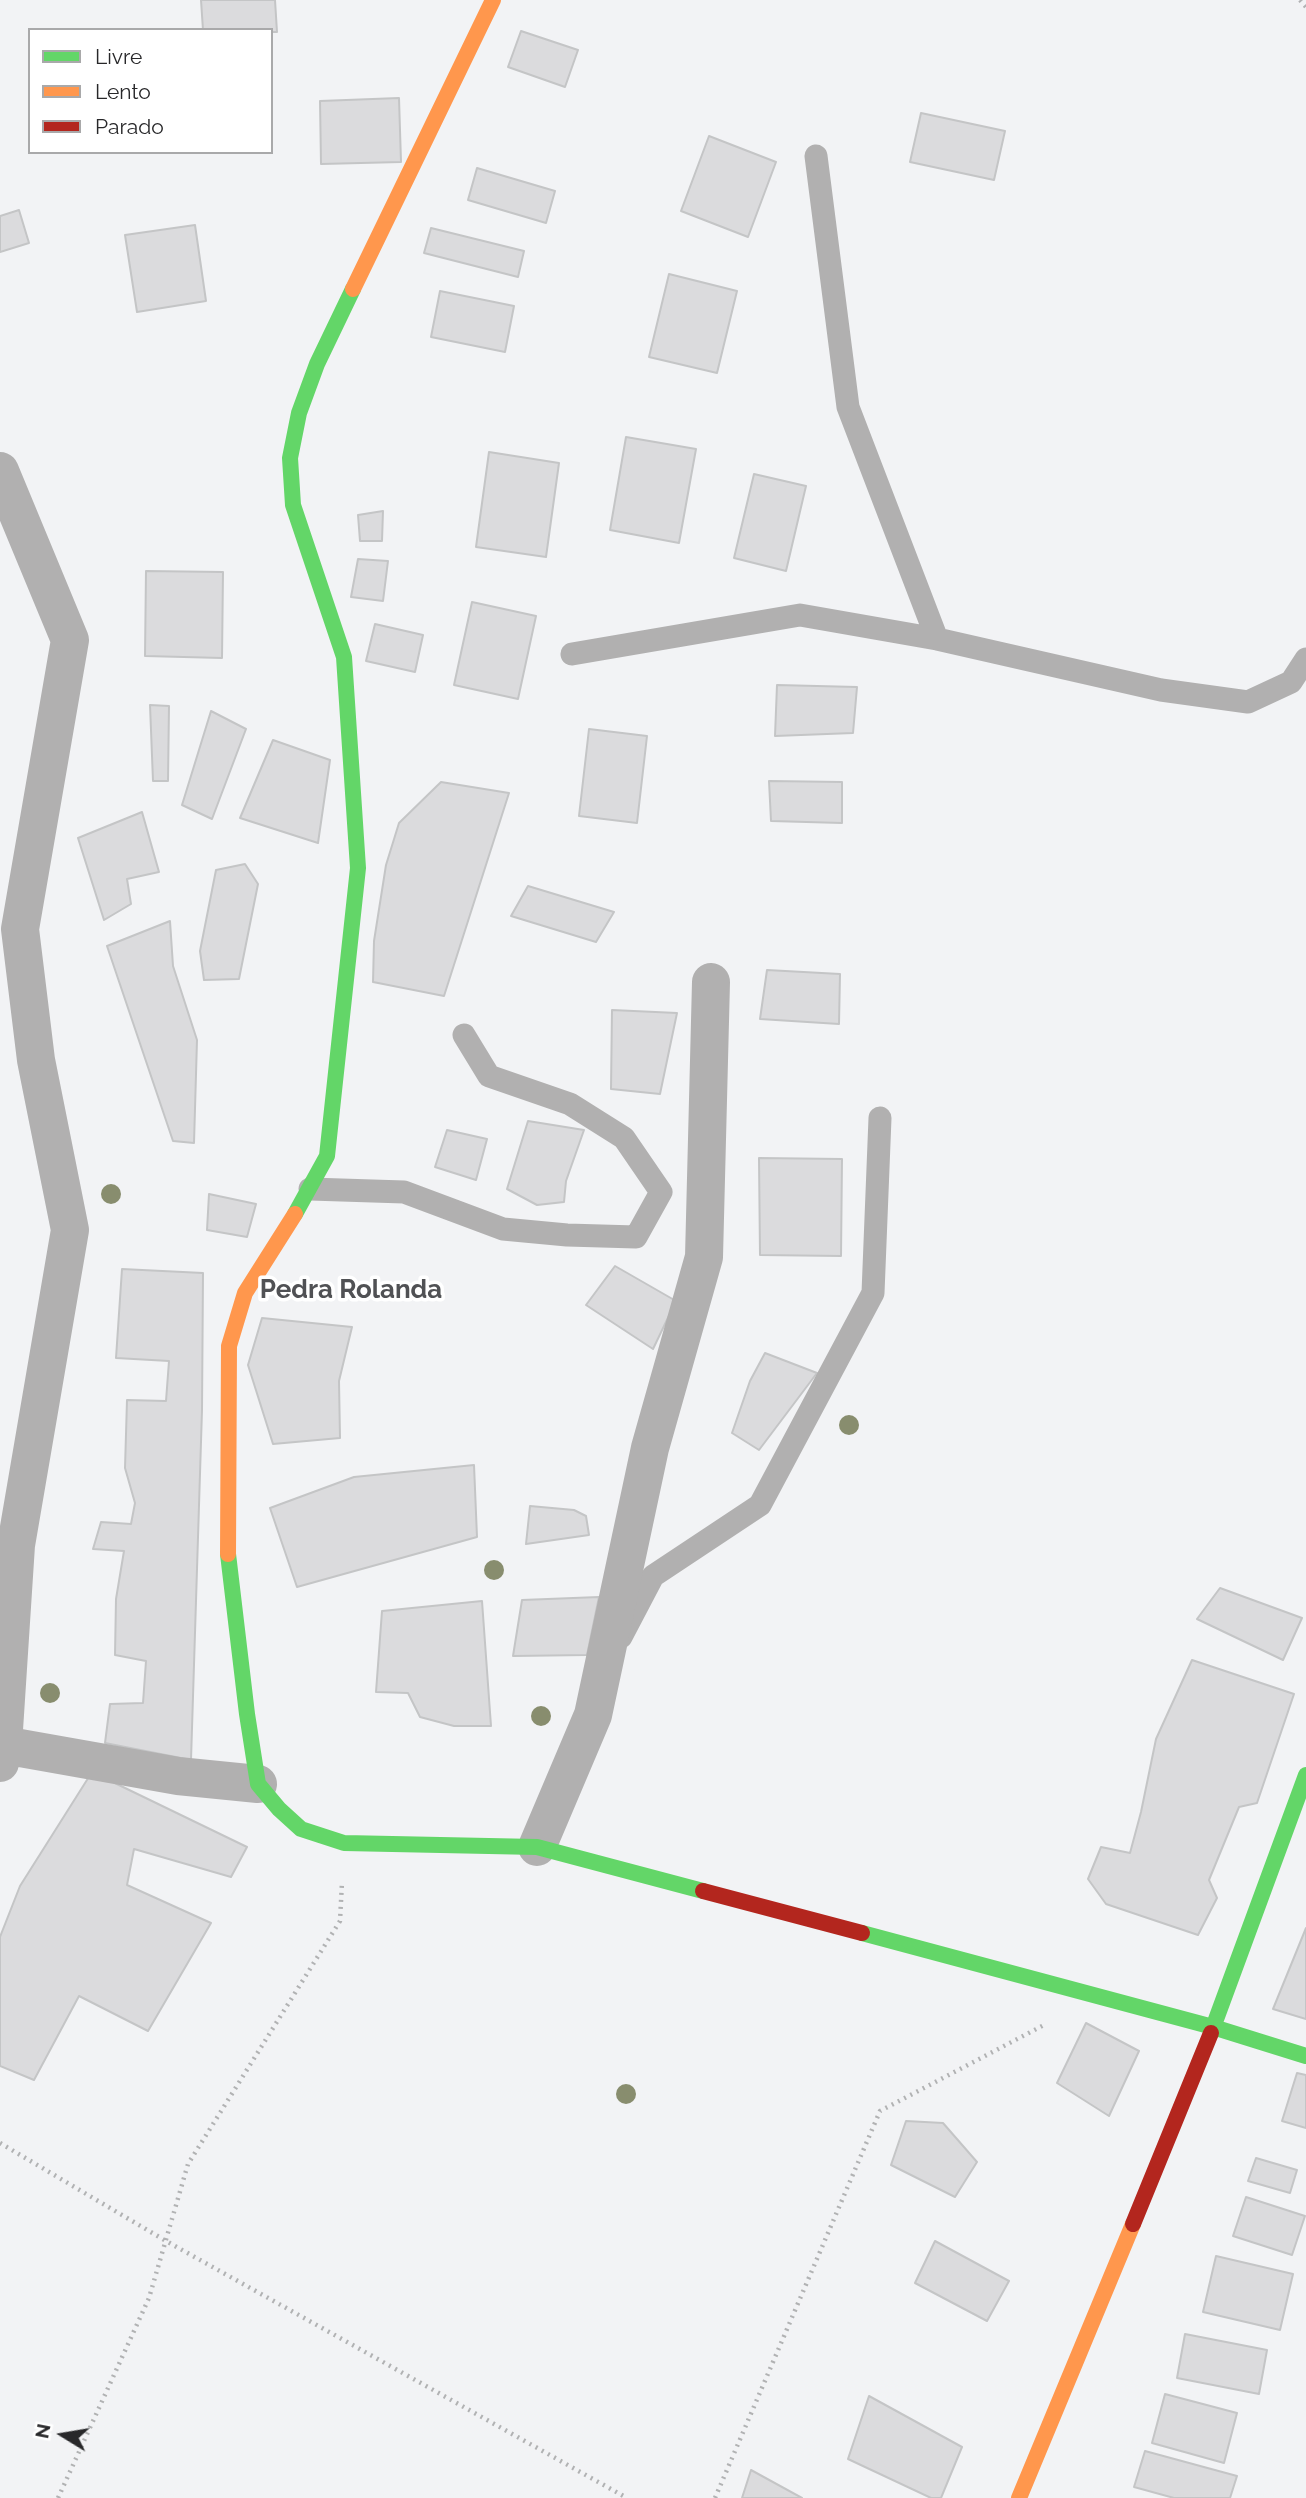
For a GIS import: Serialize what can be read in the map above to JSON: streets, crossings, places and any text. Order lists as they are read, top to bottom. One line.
{"districts":["Pedra Rolanda"],"legend":["Livre","Lento","Parado"],"north":"left"}
